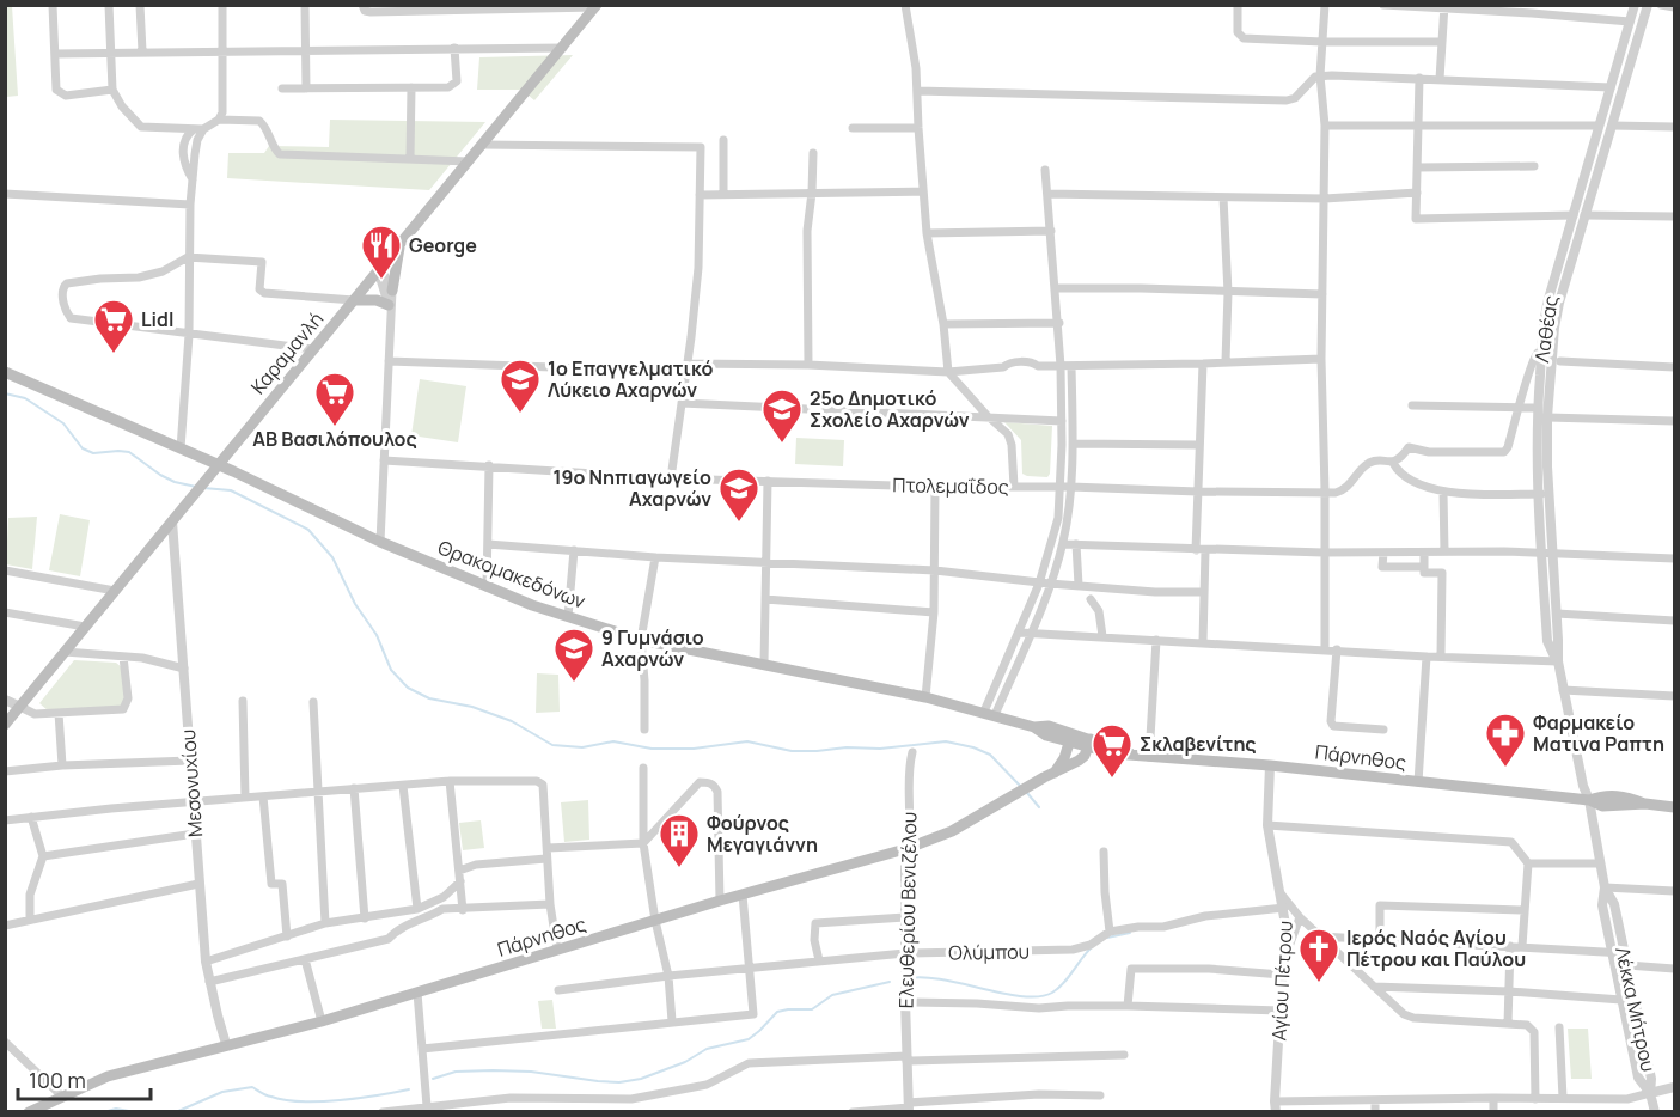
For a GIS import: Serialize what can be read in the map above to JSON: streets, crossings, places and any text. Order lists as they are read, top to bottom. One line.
{"streets":{"main road":["Καραμανλή","Θρακομακεδόνων","Πάρνηθος"],"street":["Λαθέας","Πτολεμαΐδος","Μεσονυχίου","Ελευθερίου Βενιζέλου","Ολύμπου","Αγίου Πέτρου","Λέκκα Μήτρου"]},"crossings":[["Λαθέας","Πάρνηθος"],["Λαθέας","Λέκκα Μήτρου"],["Καραμανλή","Θρακομακεδόνων"],["Καραμανλή","Μεσονυχίου"],["Θρακομακεδόνων","Πάρνηθος"],["Πάρνηθος","Μεσονυχίου"],["Πάρνηθος","Ελευθερίου Βενιζέλου"],["Πάρνηθος","Αγίου Πέτρου"],["Πάρνηθος","Λέκκα Μήτρου"],["Ελευθερίου Βενιζέλου","Ολύμπου"],["Ολύμπου","Αγίου Πέτρου"]],"places":{"restaurant":["George"],"supermarket":["Lidl","ΑΒ Βασιλόπουλος","Σκλαβενίτης"],"school or university":["1ο Επαγγελματικό Λύκειο Αχαρνών","25ο Δημοτικό Σχολείο Αχαρνών","19ο Νηπιαγωγείο Αχαρνών","9 Γυμνάσιο Αχαρνών"],"pharmacy":["Φαρμακείο Ματινα Ραπτη"],"building":["Φούρνος Μεγαγιάννη"],"church":["Ιερός Ναός Αγίου Πέτρου και Παύλου"]},"scale_bar":"100 m"}
